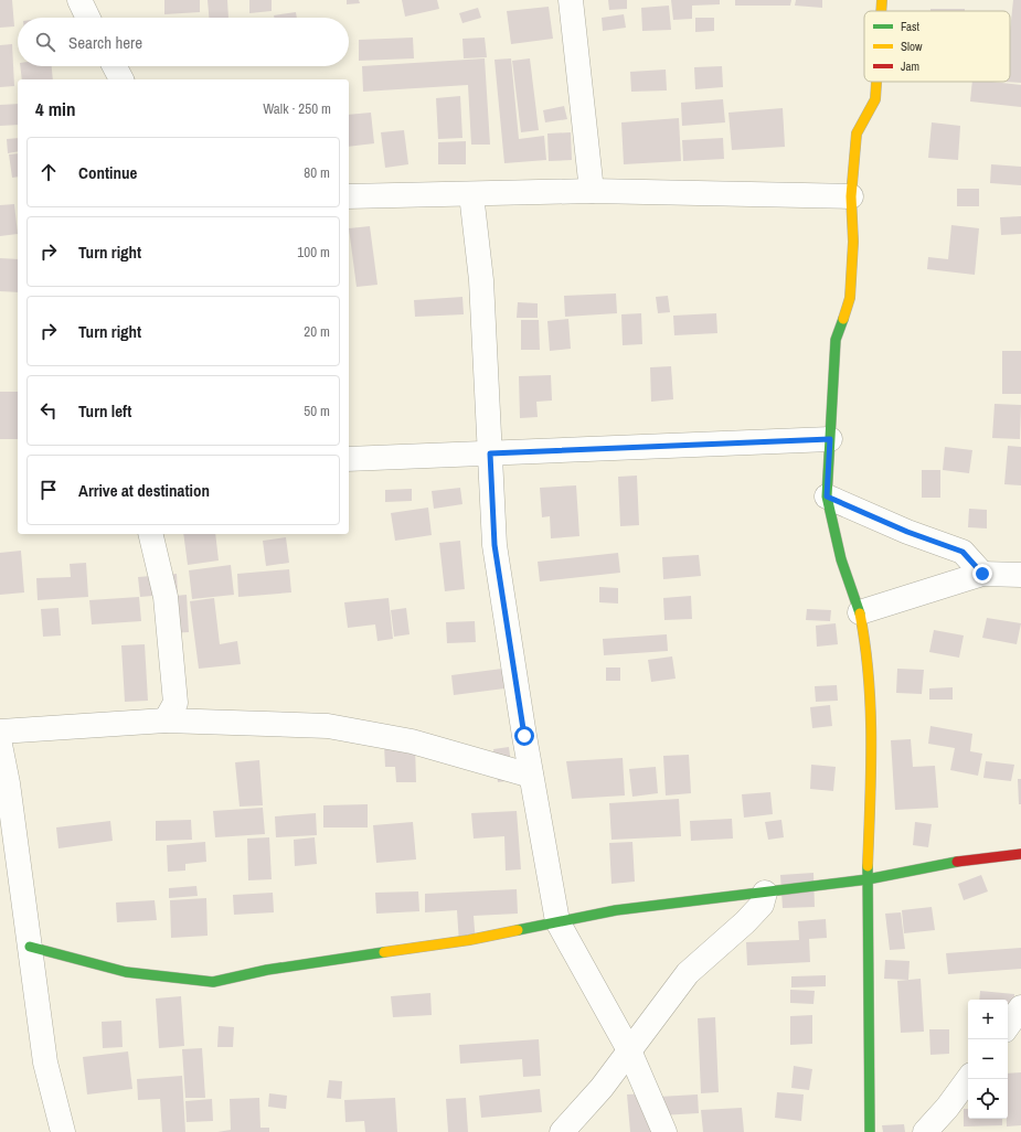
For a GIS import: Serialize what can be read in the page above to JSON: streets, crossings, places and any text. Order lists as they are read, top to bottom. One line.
{"legend":["Fast","Slow","Jam"],"page":{"search":"Search here","heading":["4 min","Walk · 250 m"],"list":[["Continue","80 m"],["Turn right","100 m"],["Turn right","20 m"],["Turn left","50 m"],"Arrive at destination"],"map_buttons":["+","−"]}}
